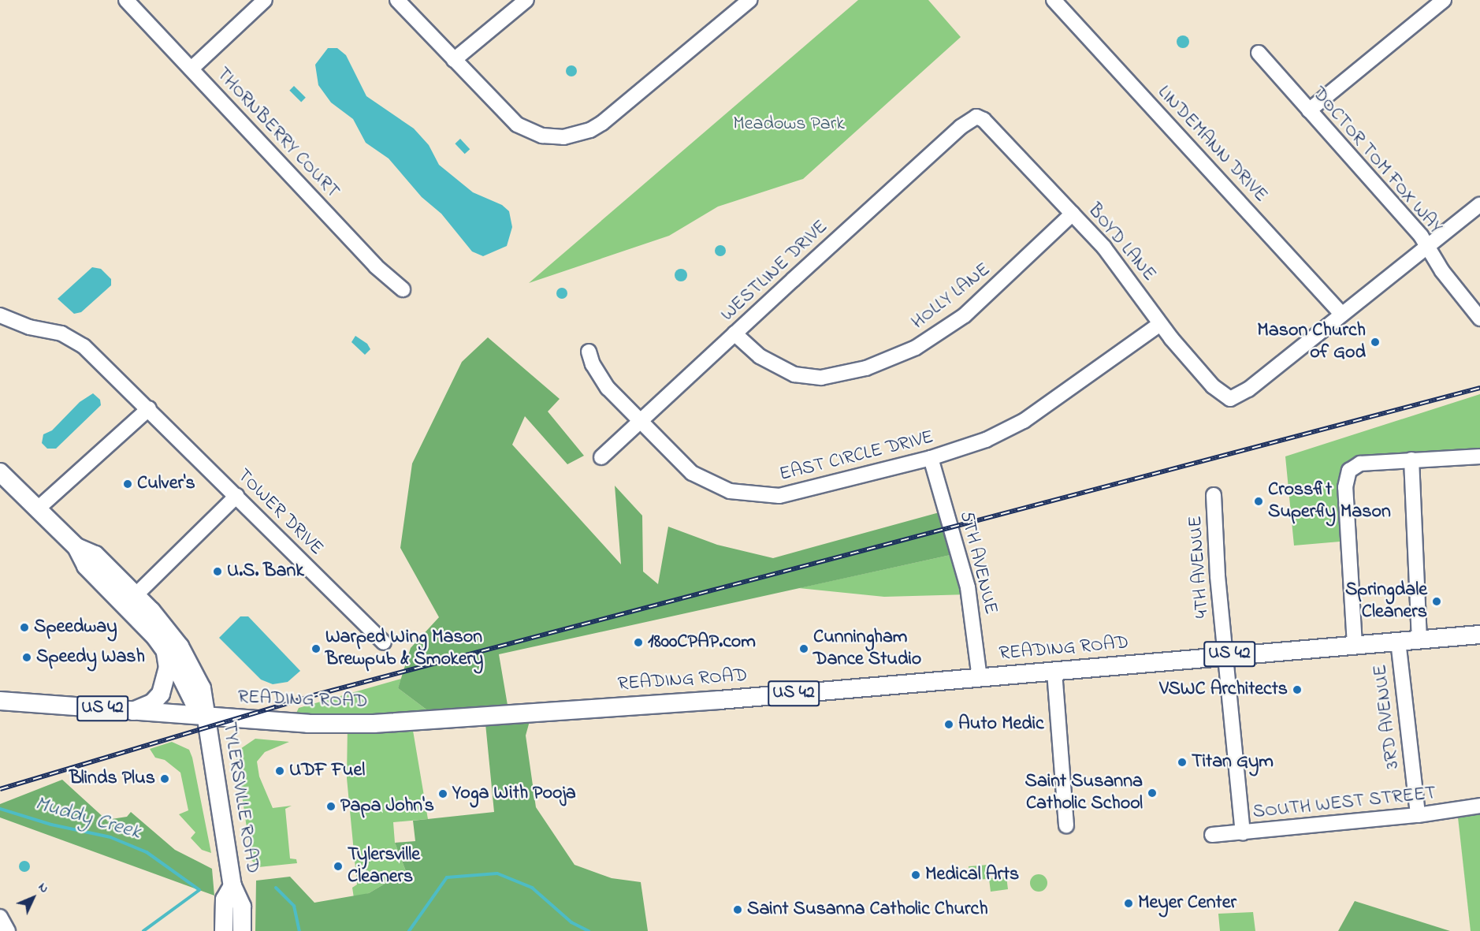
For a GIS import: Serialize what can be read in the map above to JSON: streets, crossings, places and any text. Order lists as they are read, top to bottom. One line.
{"streets":{"main road":["READING ROAD","US 42","TYLERSVILLE ROAD"],"street":["THORNBERRY COURT","LINDEMANN DRIVE","DOCTOR TOM FOX WAY","BOYD LANE","WESTLINE DRIVE","HOLLY LANE","EAST CIRCLE DRIVE","TOWER DRIVE","5TH AVENUE","4TH AVENUE","3RD AVENUE","SOUTH WEST STREET"]},"crossings":[["LINDEMANN DRIVE","BOYD LANE"],["BOYD LANE","WESTLINE DRIVE"],["BOYD LANE","HOLLY LANE"],["BOYD LANE","EAST CIRCLE DRIVE"],["WESTLINE DRIVE","HOLLY LANE"],["WESTLINE DRIVE","EAST CIRCLE DRIVE"],["EAST CIRCLE DRIVE","5TH AVENUE"],["5TH AVENUE","READING ROAD"],["4TH AVENUE","READING ROAD"],["4TH AVENUE","SOUTH WEST STREET"],["READING ROAD","3RD AVENUE"],["READING ROAD","TYLERSVILLE ROAD"],["3RD AVENUE","SOUTH WEST STREET"]],"water":["Muddy Creek"],"parks":["Meadows Park"],"places":["Mason Church of God","Culver's","Crossfit Superfly Mason","U.S. Bank","Springdale Cleaners","Speedway","1800CPAP.com","Warped Wing Mason Brewpub & Smokery","Cunningham Dance Studio","Speedy Wash","VSWC Architects","Auto Medic","Titan Gym","UDF Fuel","Blinds Plus","Saint Susanna Catholic School","Yoga With Pooja","Papa John's","Tylersville Cleaners","Medical Arts","Meyer Center","Saint Susanna Catholic Church"],"north":"top right"}
